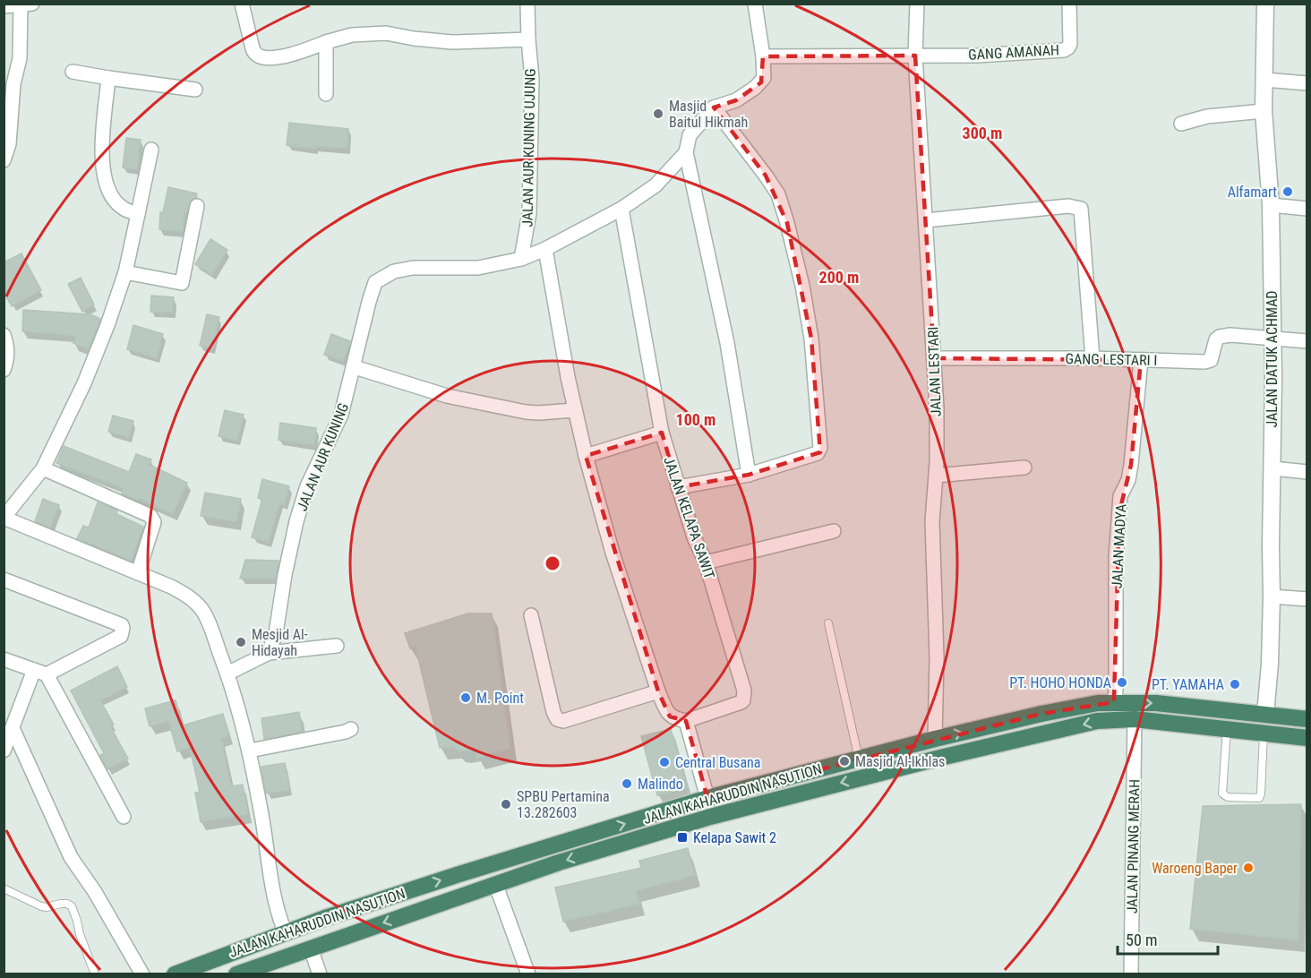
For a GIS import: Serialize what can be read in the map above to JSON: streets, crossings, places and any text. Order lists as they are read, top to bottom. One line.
{"streets":{"highway":["JALAN KAHARUDDIN NASUTION"],"street":["GANG AMANAH","JALAN AUR KUNING UJUNG","GANG LESTARI I","JALAN DATUK ACHMAD","JALAN LESTARI","JALAN AUR KUNING","JALAN KELAPA SAWIT","JALAN MADYA","JALAN PINANG MERAH"]},"crossings":[["GANG AMANAH","JALAN LESTARI"],["JALAN AUR KUNING UJUNG","JALAN AUR KUNING"],["GANG LESTARI I","JALAN DATUK ACHMAD"],["GANG LESTARI I","JALAN LESTARI"],["GANG LESTARI I","JALAN MADYA"],["JALAN DATUK ACHMAD","JALAN KAHARUDDIN NASUTION"],["JALAN LESTARI","JALAN KAHARUDDIN NASUTION"],["JALAN MADYA","JALAN KAHARUDDIN NASUTION"],["JALAN KAHARUDDIN NASUTION","JALAN PINANG MERAH"]],"places":{"other":["Masjid Baitul Hikmah","Alfamart","Mesjid Al- Hidayah","PT. HOHO HONDA","PT. YAMAHA","M. Point","Masjid Al-Ikhlas","Central Busana","Malindo","SPBU Pertamina 13.282603","Waroeng Baper"],"transit":["Kelapa Sawit 2"]},"scale_bar":"50 m","rings":["300 m","200 m","100 m"]}
